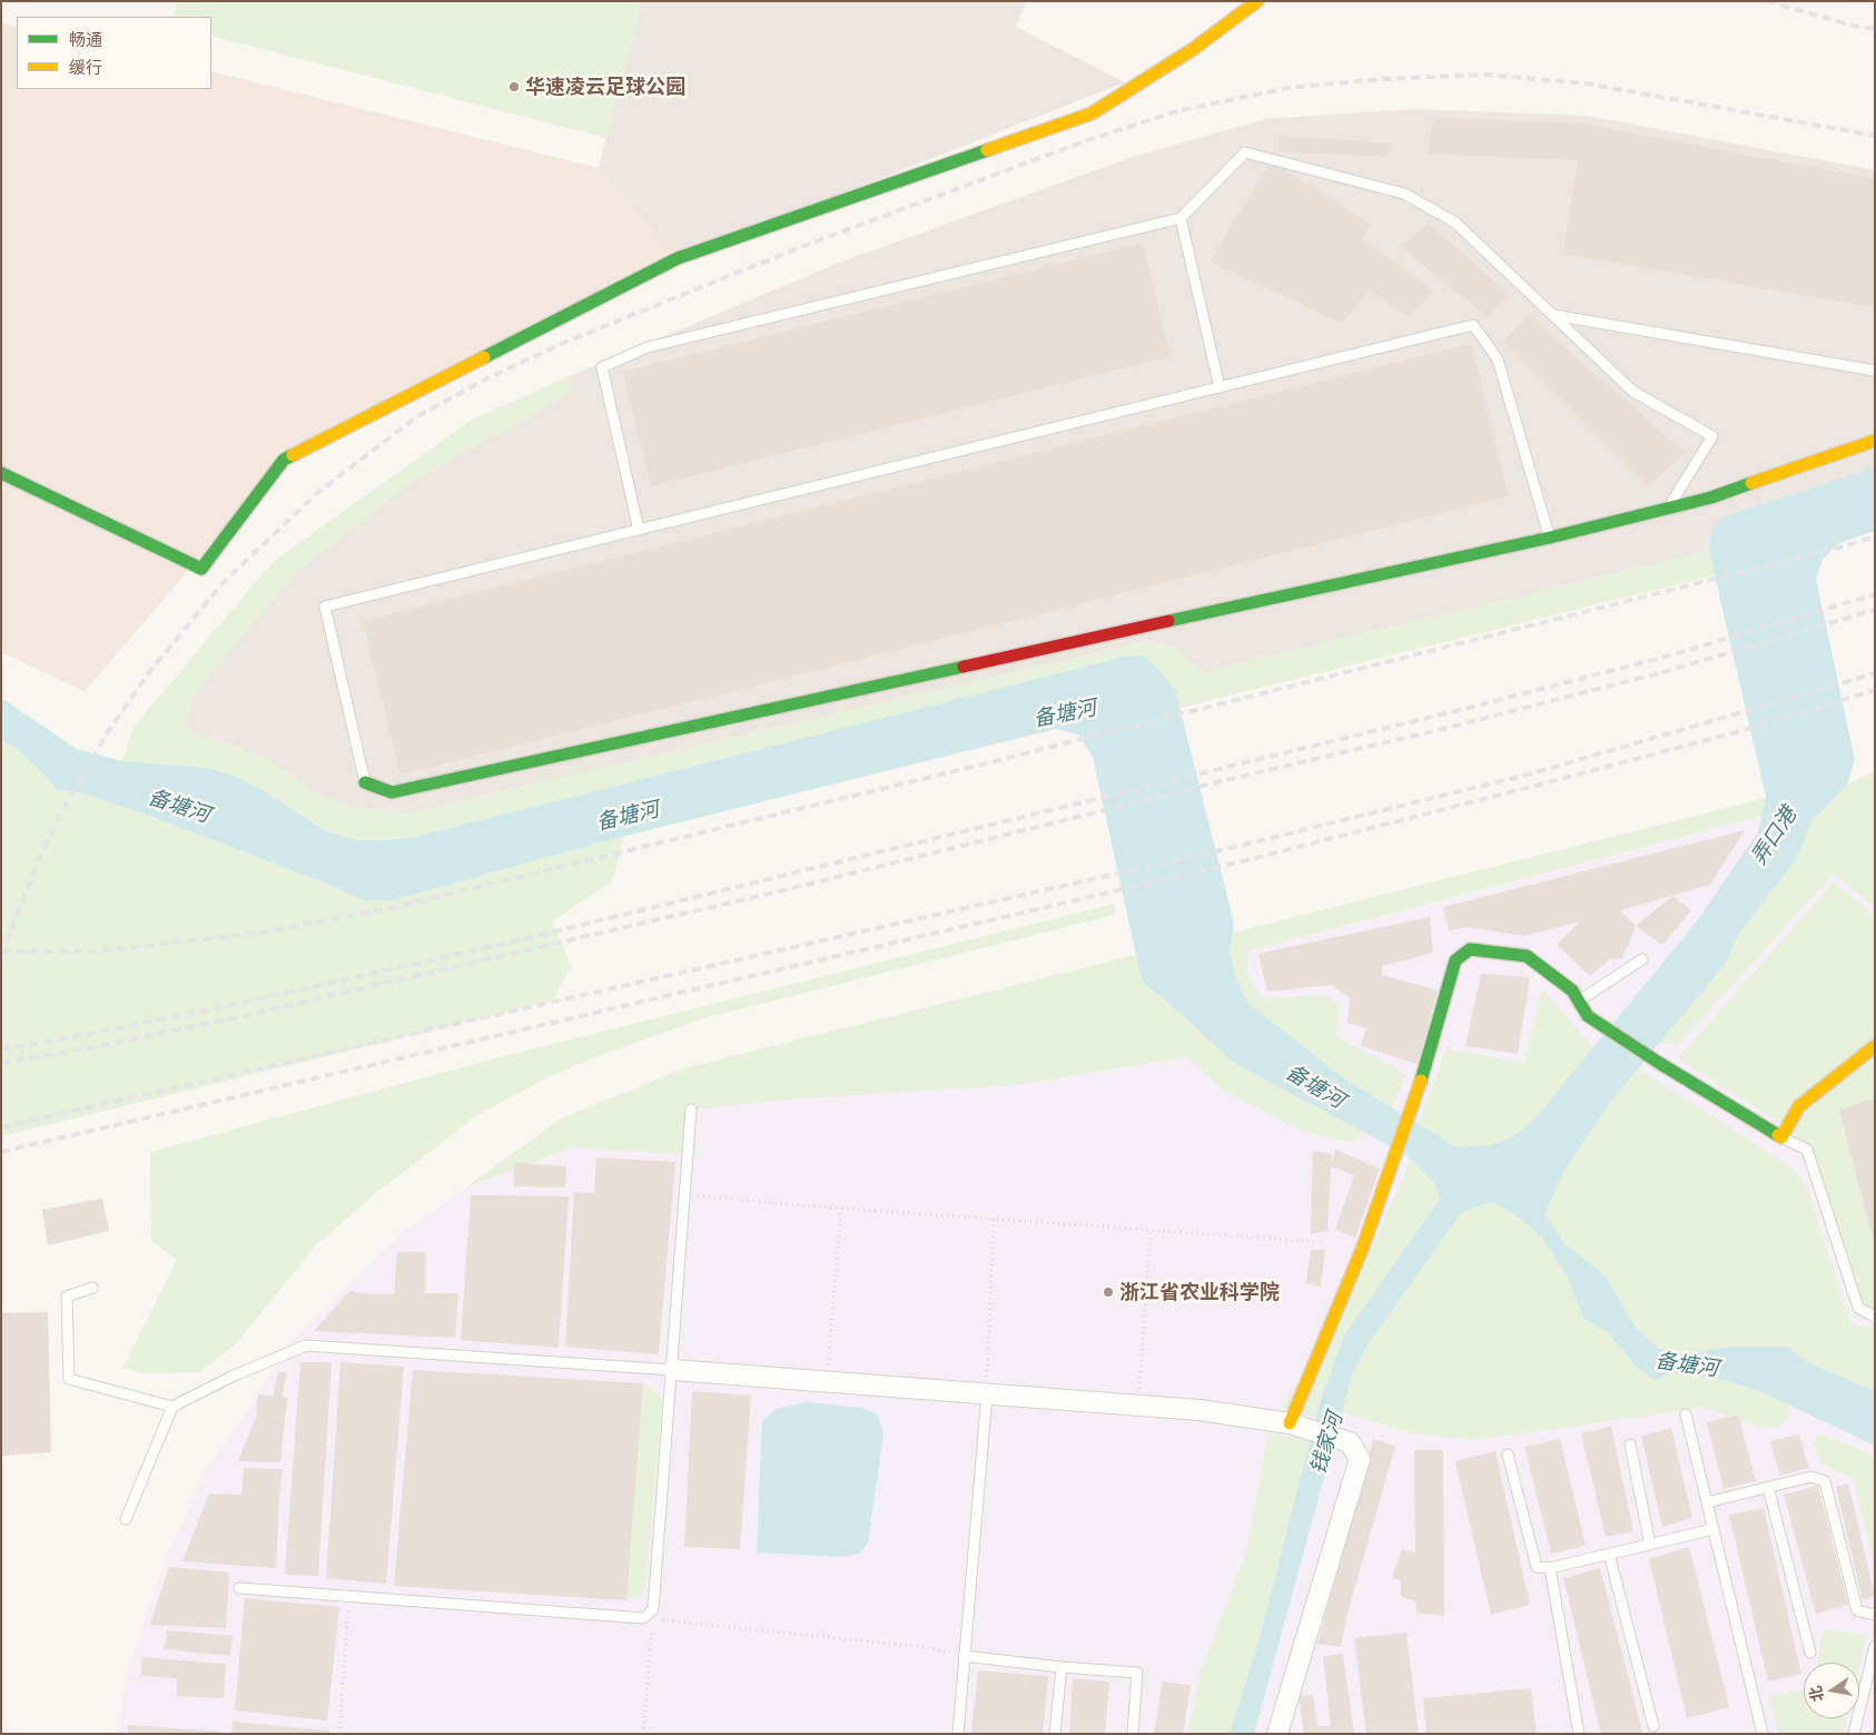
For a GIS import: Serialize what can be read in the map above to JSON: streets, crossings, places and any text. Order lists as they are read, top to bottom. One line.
{"water":["备塘河","弄口港","钱家河"],"places":["华速凌云足球公园","浙江省农业科学院"],"legend":["畅通","缓行"],"north":"left"}
